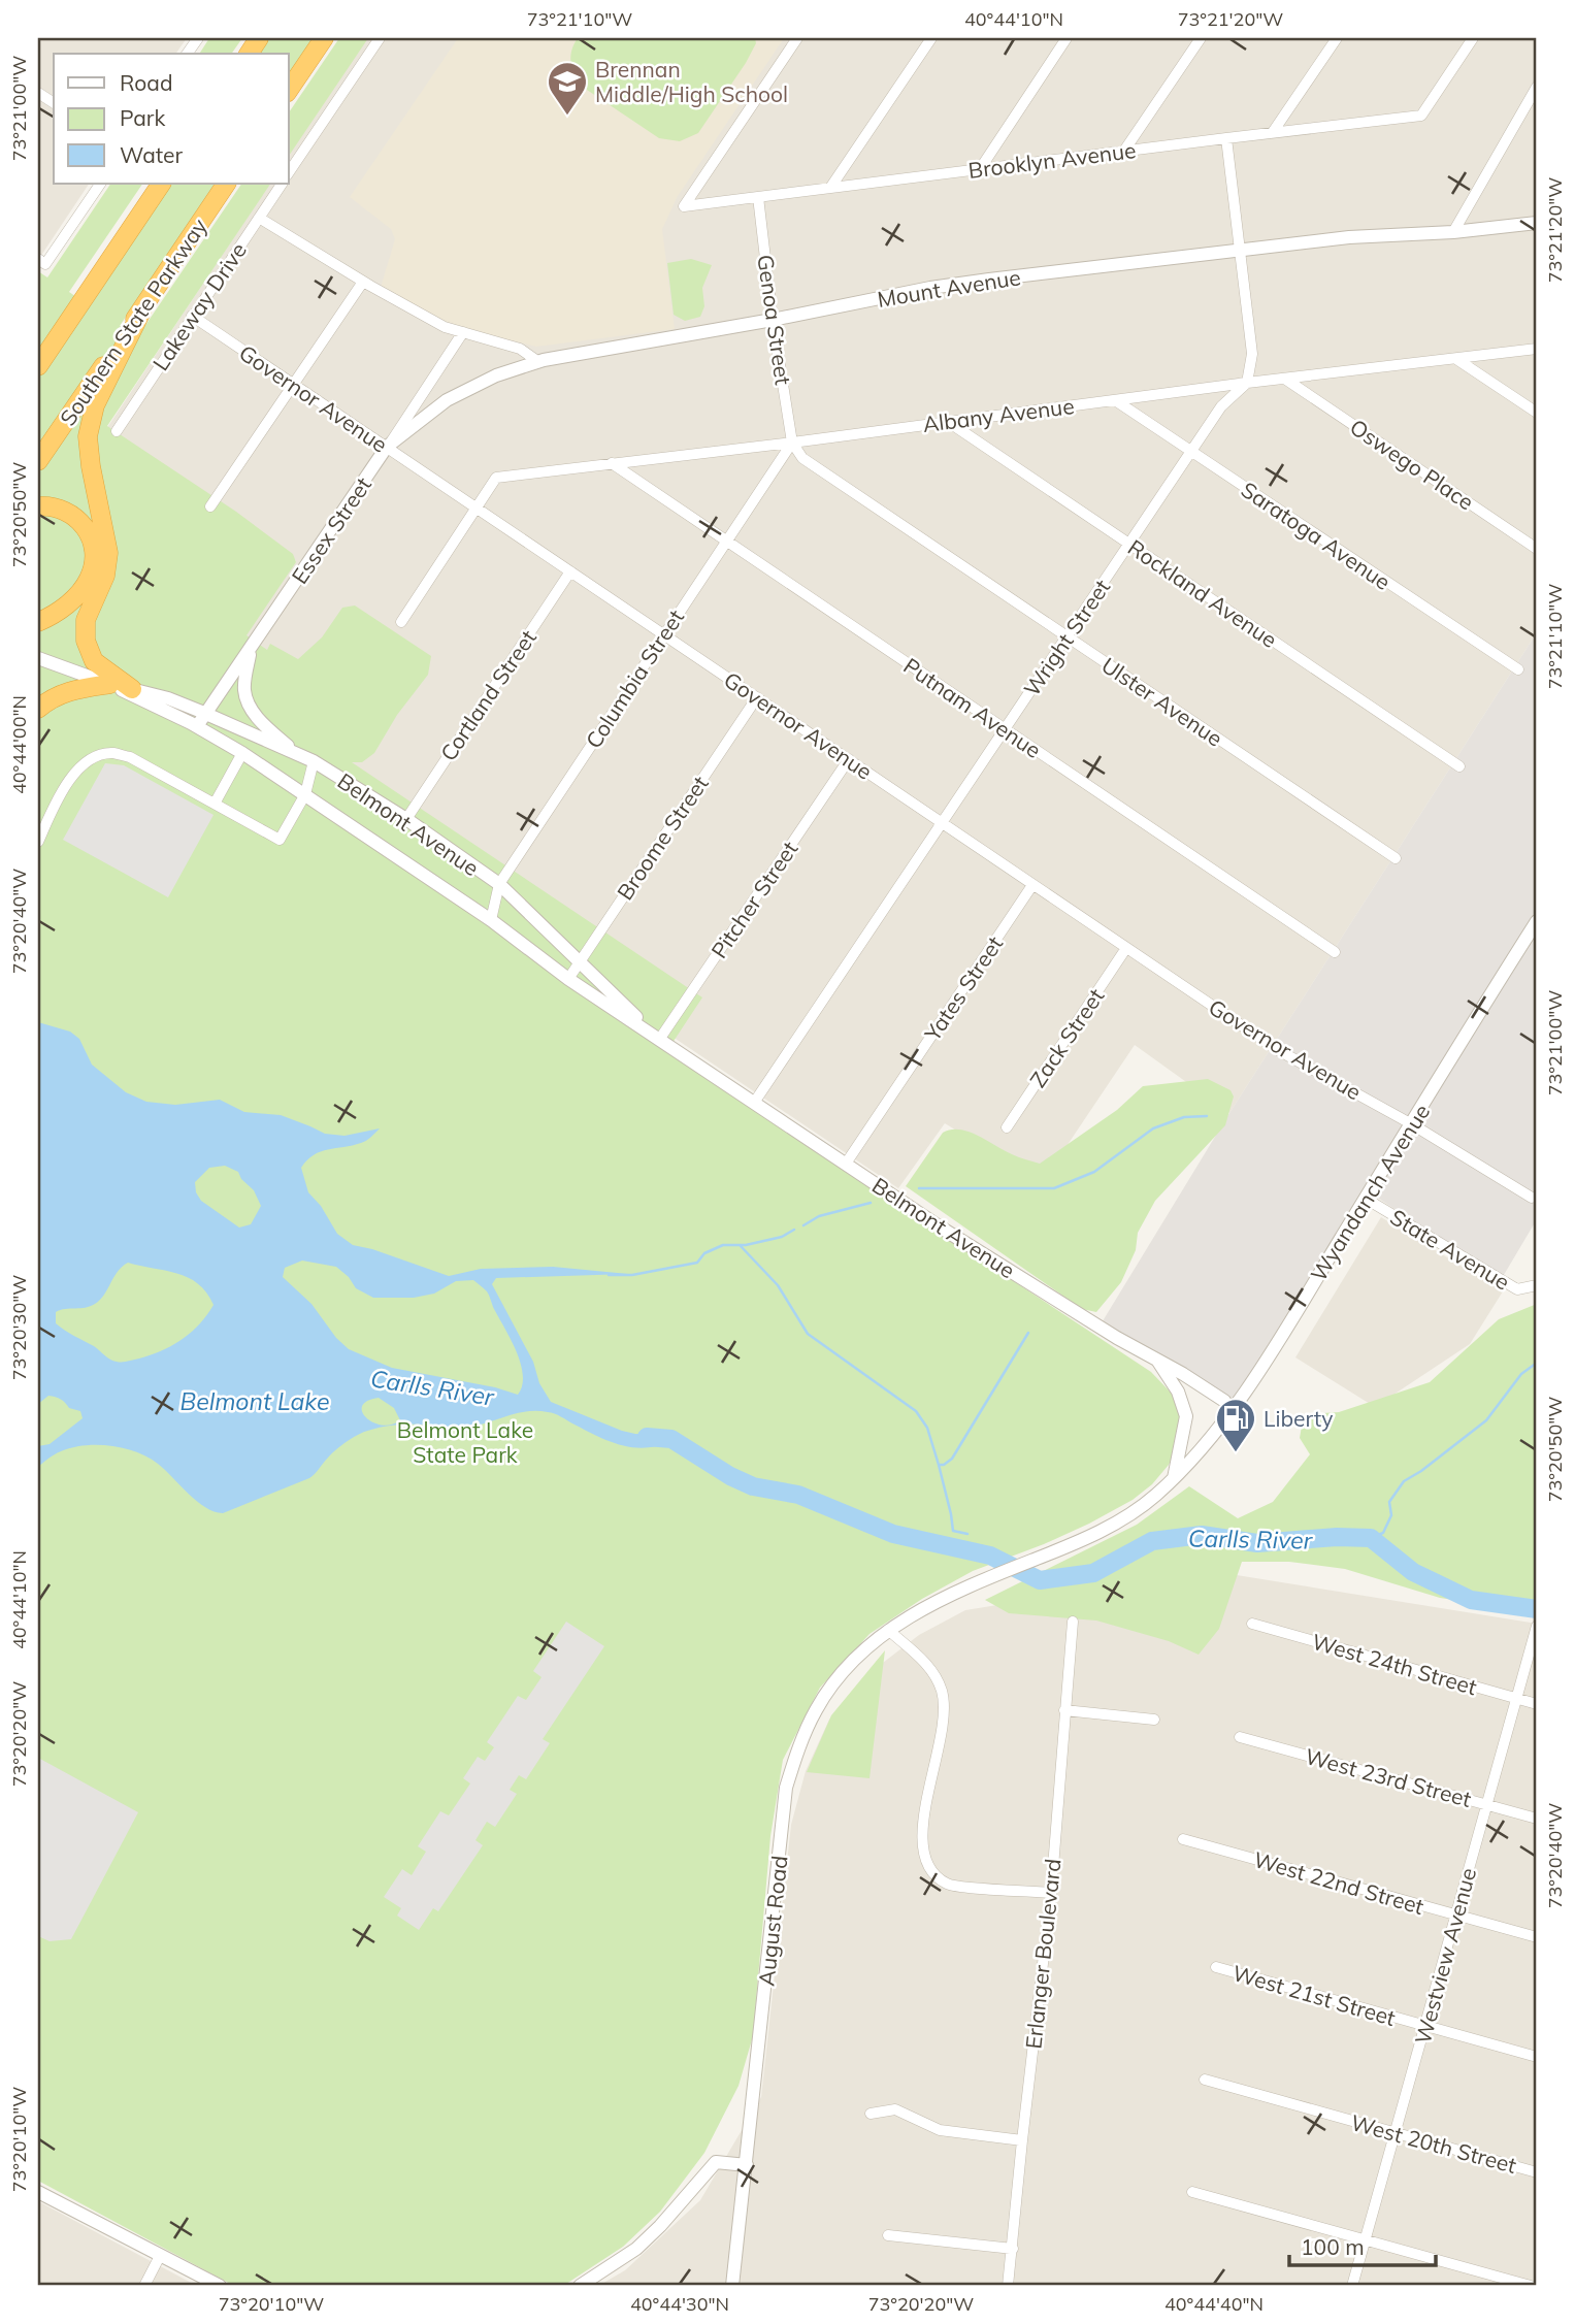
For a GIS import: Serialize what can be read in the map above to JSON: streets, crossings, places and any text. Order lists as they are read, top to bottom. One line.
{"streets":{"highway":["Southern State Parkway"],"street":["Brooklyn Avenue","Mount Avenue","Lakeway Drive","Genoa Street","Governor Avenue","Albany Avenue","Oswego Place","Essex Street","Saratoga Avenue","Rockland Avenue","Wright Street","Columbia Street","Cortland Street","Ulster Avenue","Putnam Avenue","Belmont Avenue","Broome Street","Pitcher Street","Yates Street","Zack Street","Wyandanch Avenue","State Avenue","West 24th Street","West 23rd Street","West 22nd Street","August Road","Erlanger Boulevard","Westview Avenue","West 21st Street","West 20th Street"]},"crossings":[["Brooklyn Avenue","Genoa Street"],["Mount Avenue","Genoa Street"],["Mount Avenue","Governor Avenue"],["Mount Avenue","Essex Street"],["Lakeway Drive","Governor Avenue"],["Genoa Street","Albany Avenue"],["Genoa Street","Columbia Street"],["Genoa Street","Ulster Avenue"],["Governor Avenue","Albany Avenue"],["Governor Avenue","Essex Street"],["Governor Avenue","Wright Street"],["Governor Avenue","Columbia Street"],["Governor Avenue","Cortland Street"],["Governor Avenue","Broome Street"],["Governor Avenue","Pitcher Street"],["Governor Avenue","Yates Street"],["Governor Avenue","Zack Street"],["Governor Avenue","Wyandanch Avenue"],["Albany Avenue","Oswego Place"],["Albany Avenue","Saratoga Avenue"],["Albany Avenue","Rockland Avenue"],["Albany Avenue","Wright Street"],["Albany Avenue","Columbia Street"],["Albany Avenue","Ulster Avenue"],["Albany Avenue","Putnam Avenue"],["Essex Street","Belmont Avenue"],["Saratoga Avenue","Wright Street"],["Rockland Avenue","Wright Street"],["Wright Street","Ulster Avenue"],["Wright Street","Putnam Avenue"],["Wright Street","Belmont Avenue"],["Columbia Street","Ulster Avenue"],["Columbia Street","Putnam Avenue"],["Columbia Street","Belmont Avenue"],["Cortland Street","Belmont Avenue"],["Belmont Avenue","Broome Street"],["Belmont Avenue","Pitcher Street"],["Belmont Avenue","Yates Street"],["Belmont Avenue","Wyandanch Avenue"],["Wyandanch Avenue","State Avenue"],["Wyandanch Avenue","August Road"],["West 24th Street","Westview Avenue"],["West 23rd Street","Westview Avenue"],["West 22nd Street","Westview Avenue"],["Westview Avenue","West 21st Street"],["Westview Avenue","West 20th Street"]],"water":["Carlls River","Belmont Lake"],"parks":["Belmont Lake State Park"],"places":{"school or university":["Brennan Middle/High School"],"fuel station":["Liberty"]},"legend":["Road","Park","Water"],"scale_bar":"100 m","coordinates":["73°21'10\"W","40°44'10\"N","73°21'20\"W","73°21'00\"W","73°20'50\"W","40°44'00\"N","73°20'40\"W","73°20'30\"W","73°20'20\"W","73°20'10\"W","40°44'30\"N","40°44'40\"N"]}
